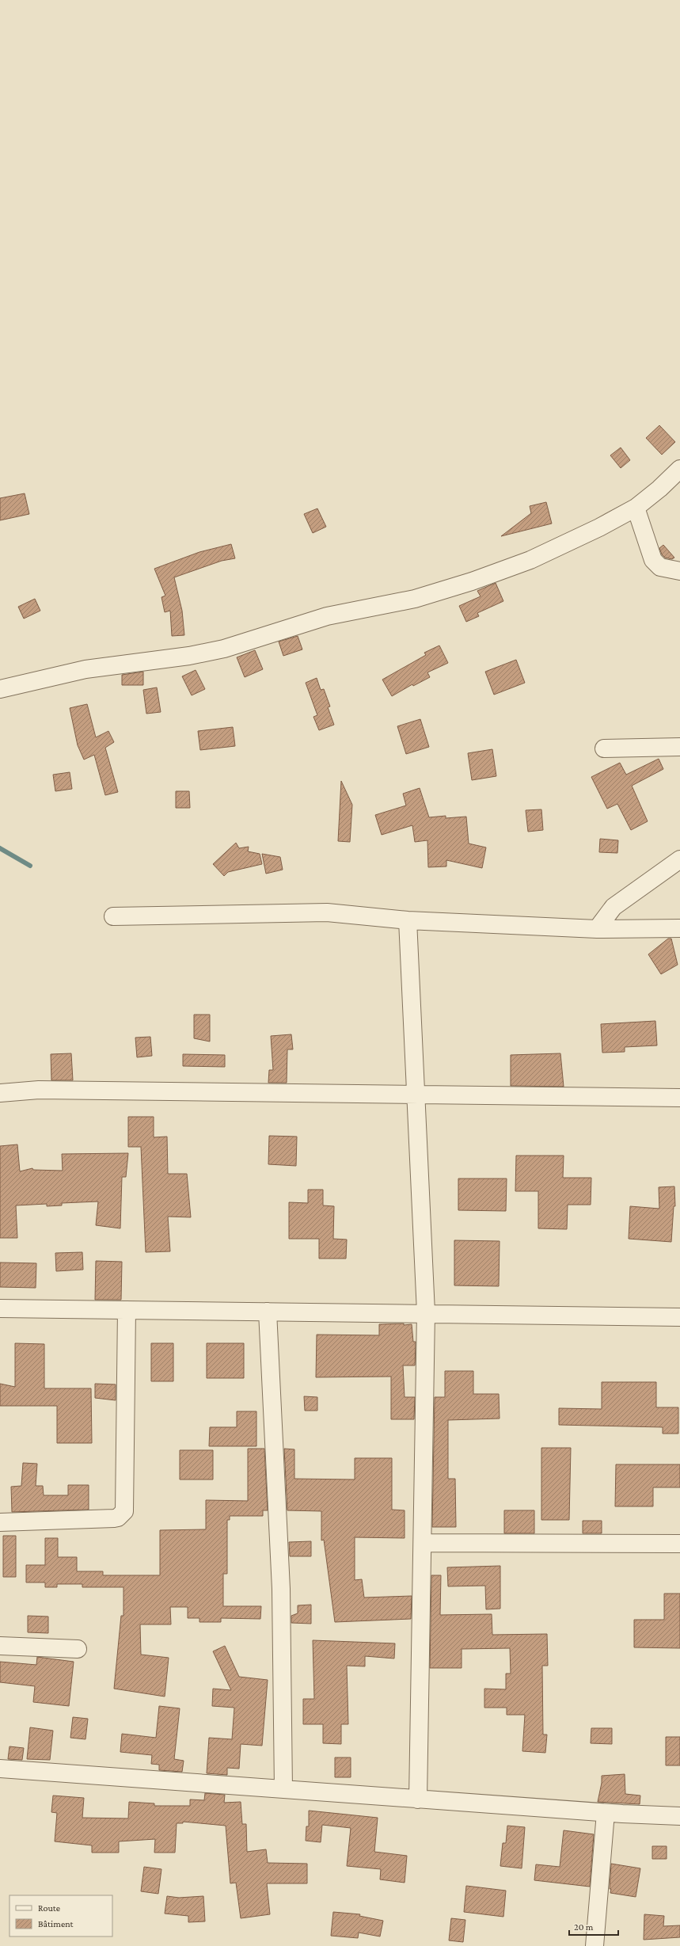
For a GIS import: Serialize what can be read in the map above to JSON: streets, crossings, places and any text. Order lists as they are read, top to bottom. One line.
{"legend":["Route","Bâtiment"],"scale_bar":"20 m"}
